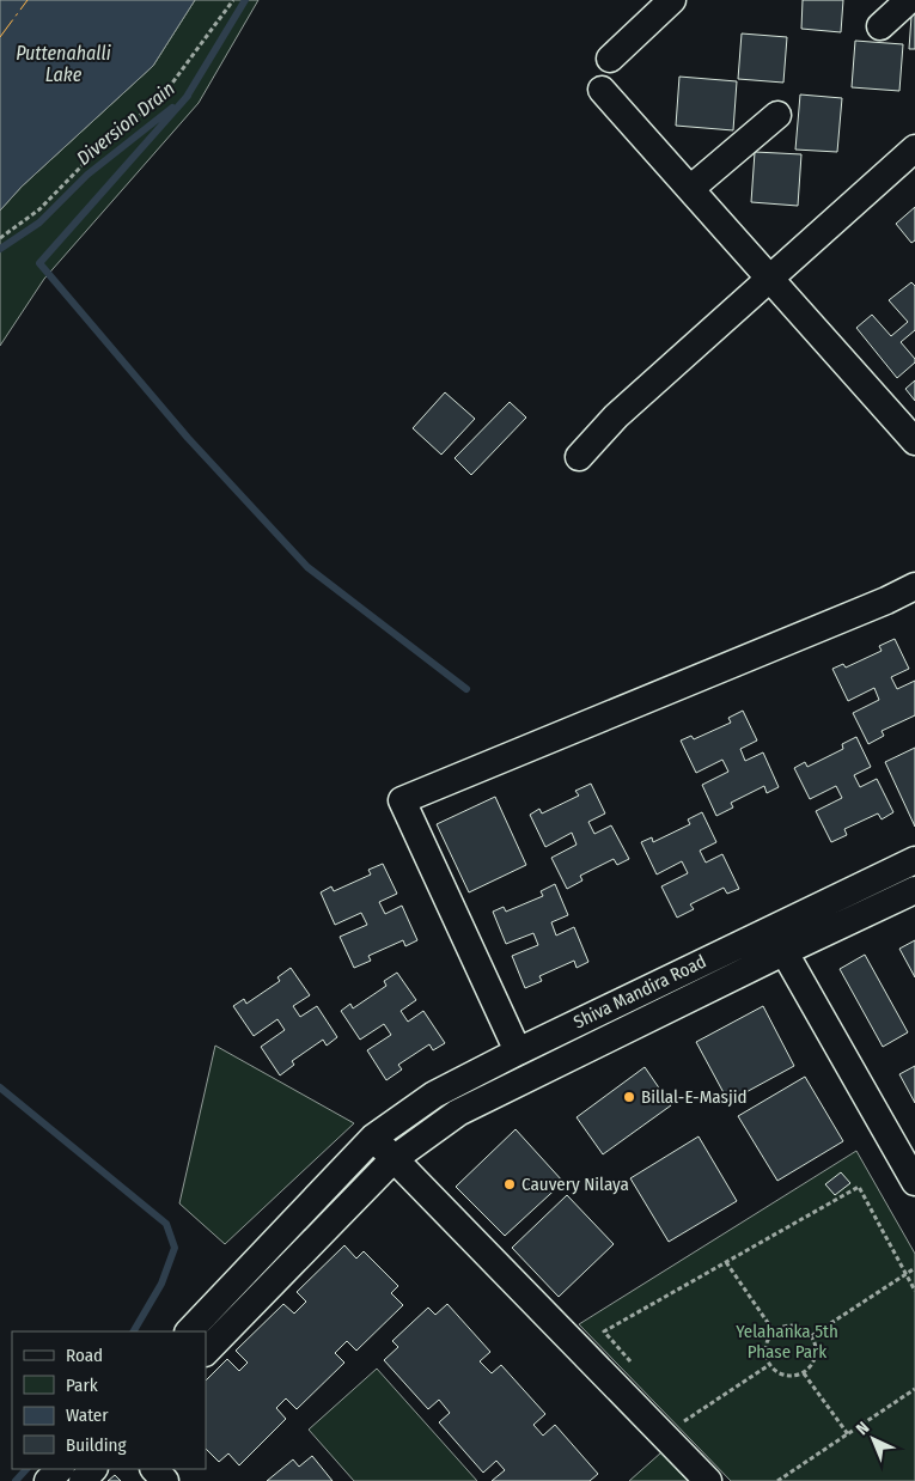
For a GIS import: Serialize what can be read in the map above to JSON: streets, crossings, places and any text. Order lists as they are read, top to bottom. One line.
{"streets":{"street":["Shiva Mandira Road"]},"water":["Puttenahalli Lake","Diversion Drain"],"parks":["Yelahanka 5th Phase Park"],"places":["Billal-E-Masjid","Cauvery Nilaya"],"legend":["Road","Park","Water","Building"],"north":"top left"}
